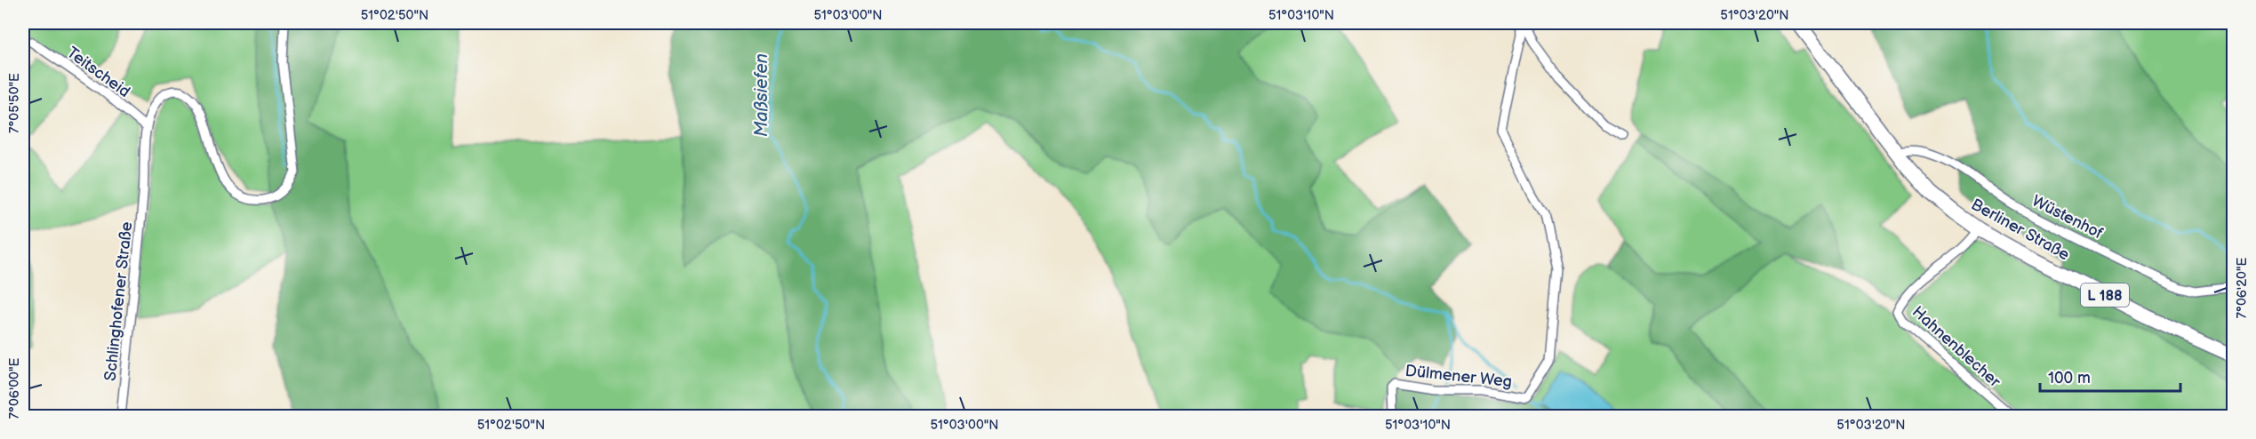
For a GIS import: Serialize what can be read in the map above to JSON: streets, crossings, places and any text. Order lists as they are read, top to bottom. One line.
{"streets":{"main road":["Berliner Straße","L 188"],"street":["Teitscheid","Wüstenhof","Schlinghofener Straße","Hahnenblecher","Dülmener Weg"]},"crossings":[["Teitscheid","Schlinghofener Straße"],["Wüstenhof","Berliner Straße"],["Berliner Straße","Hahnenblecher"]],"water":["Maßsiefen"],"scale_bar":"100 m","coordinates":["51°02'50\"N","51°03'00\"N","51°03'10\"N","51°03'20\"N","7°05'50\"E","7°06'20\"E","7°06'00\"E"]}
